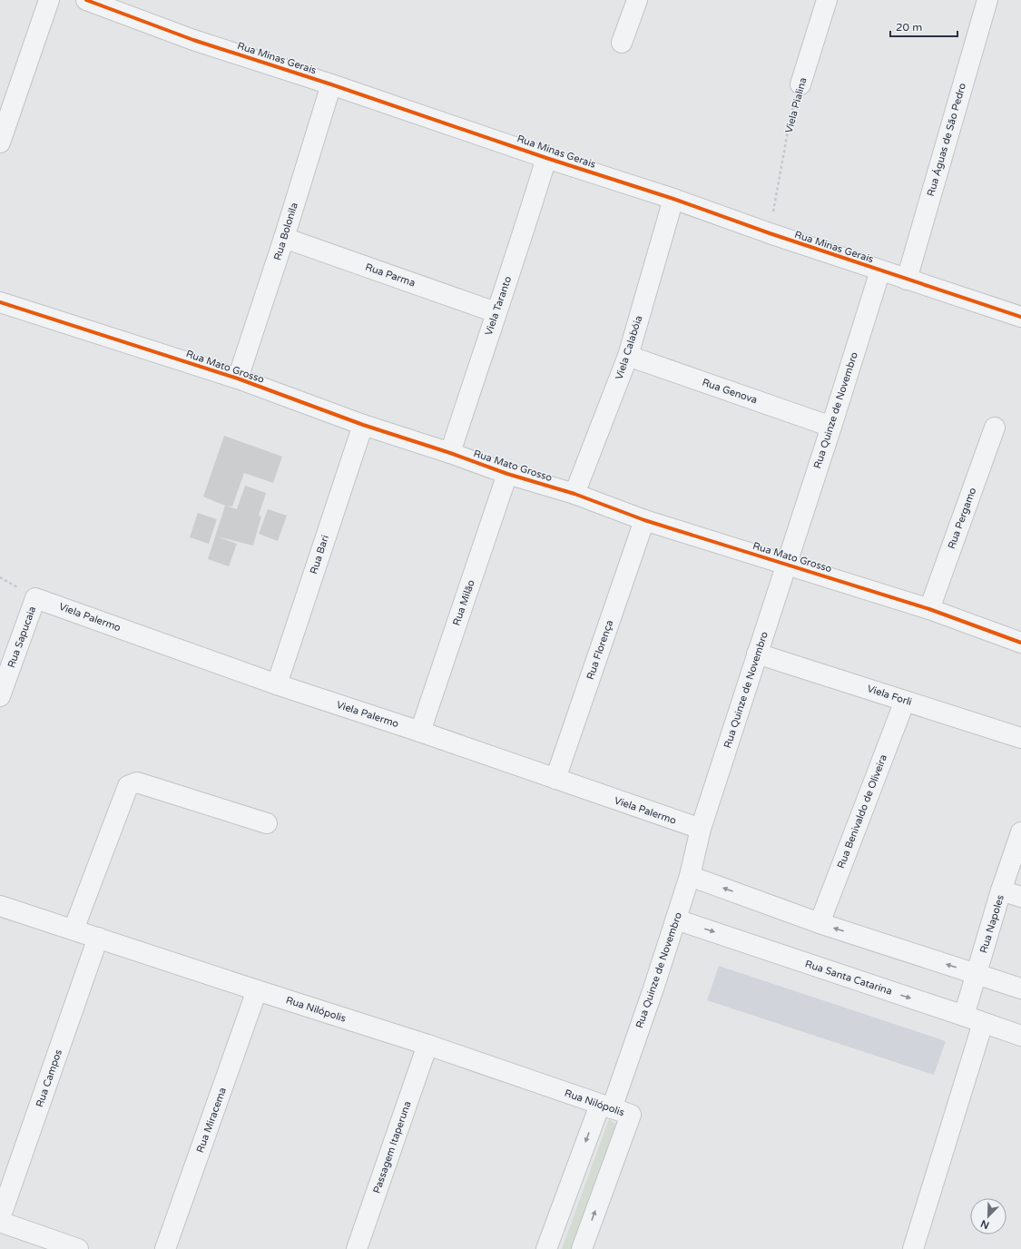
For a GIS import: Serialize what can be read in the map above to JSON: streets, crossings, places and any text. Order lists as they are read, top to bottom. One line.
{"streets":{"street":["Rua Minas Gerais","Viela Pialina","Rua Águas de São Pedro","Rua Bolonila","Rua Parma","Viela Taranto","Viela Calabóia","Rua Mato Grosso","Rua Genova","Rua Quinze de Novembro","Rua Pergamo","Rua Bari","Rua Milão","Viela Palermo","Rua Sapucaia","Rua Florença","Viela Forli","Rua Benivaldo de Oliveira","Rua Napoles","Rua Santa Catarina","Rua Nilópolis","Rua Campos","Rua Miracema","Passagem Itaperuna"]},"crossings":[["Rua Minas Gerais","Viela Pialina"],["Rua Minas Gerais","Rua Águas de São Pedro"],["Rua Minas Gerais","Rua Bolonila"],["Rua Minas Gerais","Viela Taranto"],["Rua Minas Gerais","Viela Calabóia"],["Rua Minas Gerais","Rua Quinze de Novembro"],["Rua Bolonila","Rua Parma"],["Rua Bolonila","Rua Mato Grosso"],["Rua Parma","Viela Taranto"],["Viela Taranto","Rua Mato Grosso"],["Viela Calabóia","Rua Mato Grosso"],["Viela Calabóia","Rua Genova"],["Rua Mato Grosso","Rua Quinze de Novembro"],["Rua Mato Grosso","Rua Pergamo"],["Rua Mato Grosso","Rua Bari"],["Rua Mato Grosso","Rua Milão"],["Rua Mato Grosso","Rua Florença"],["Rua Genova","Rua Quinze de Novembro"],["Rua Quinze de Novembro","Viela Palermo"],["Rua Quinze de Novembro","Viela Forli"],["Rua Quinze de Novembro","Rua Santa Catarina"],["Rua Quinze de Novembro","Rua Nilópolis"],["Rua Bari","Viela Palermo"],["Rua Milão","Viela Palermo"],["Viela Palermo","Rua Sapucaia"],["Viela Palermo","Rua Florença"],["Viela Forli","Rua Benivaldo de Oliveira"],["Rua Napoles","Rua Santa Catarina"],["Rua Nilópolis","Rua Campos"],["Rua Nilópolis","Rua Miracema"],["Rua Nilópolis","Passagem Itaperuna"]],"scale_bar":"20 m","north":"bottom left"}
